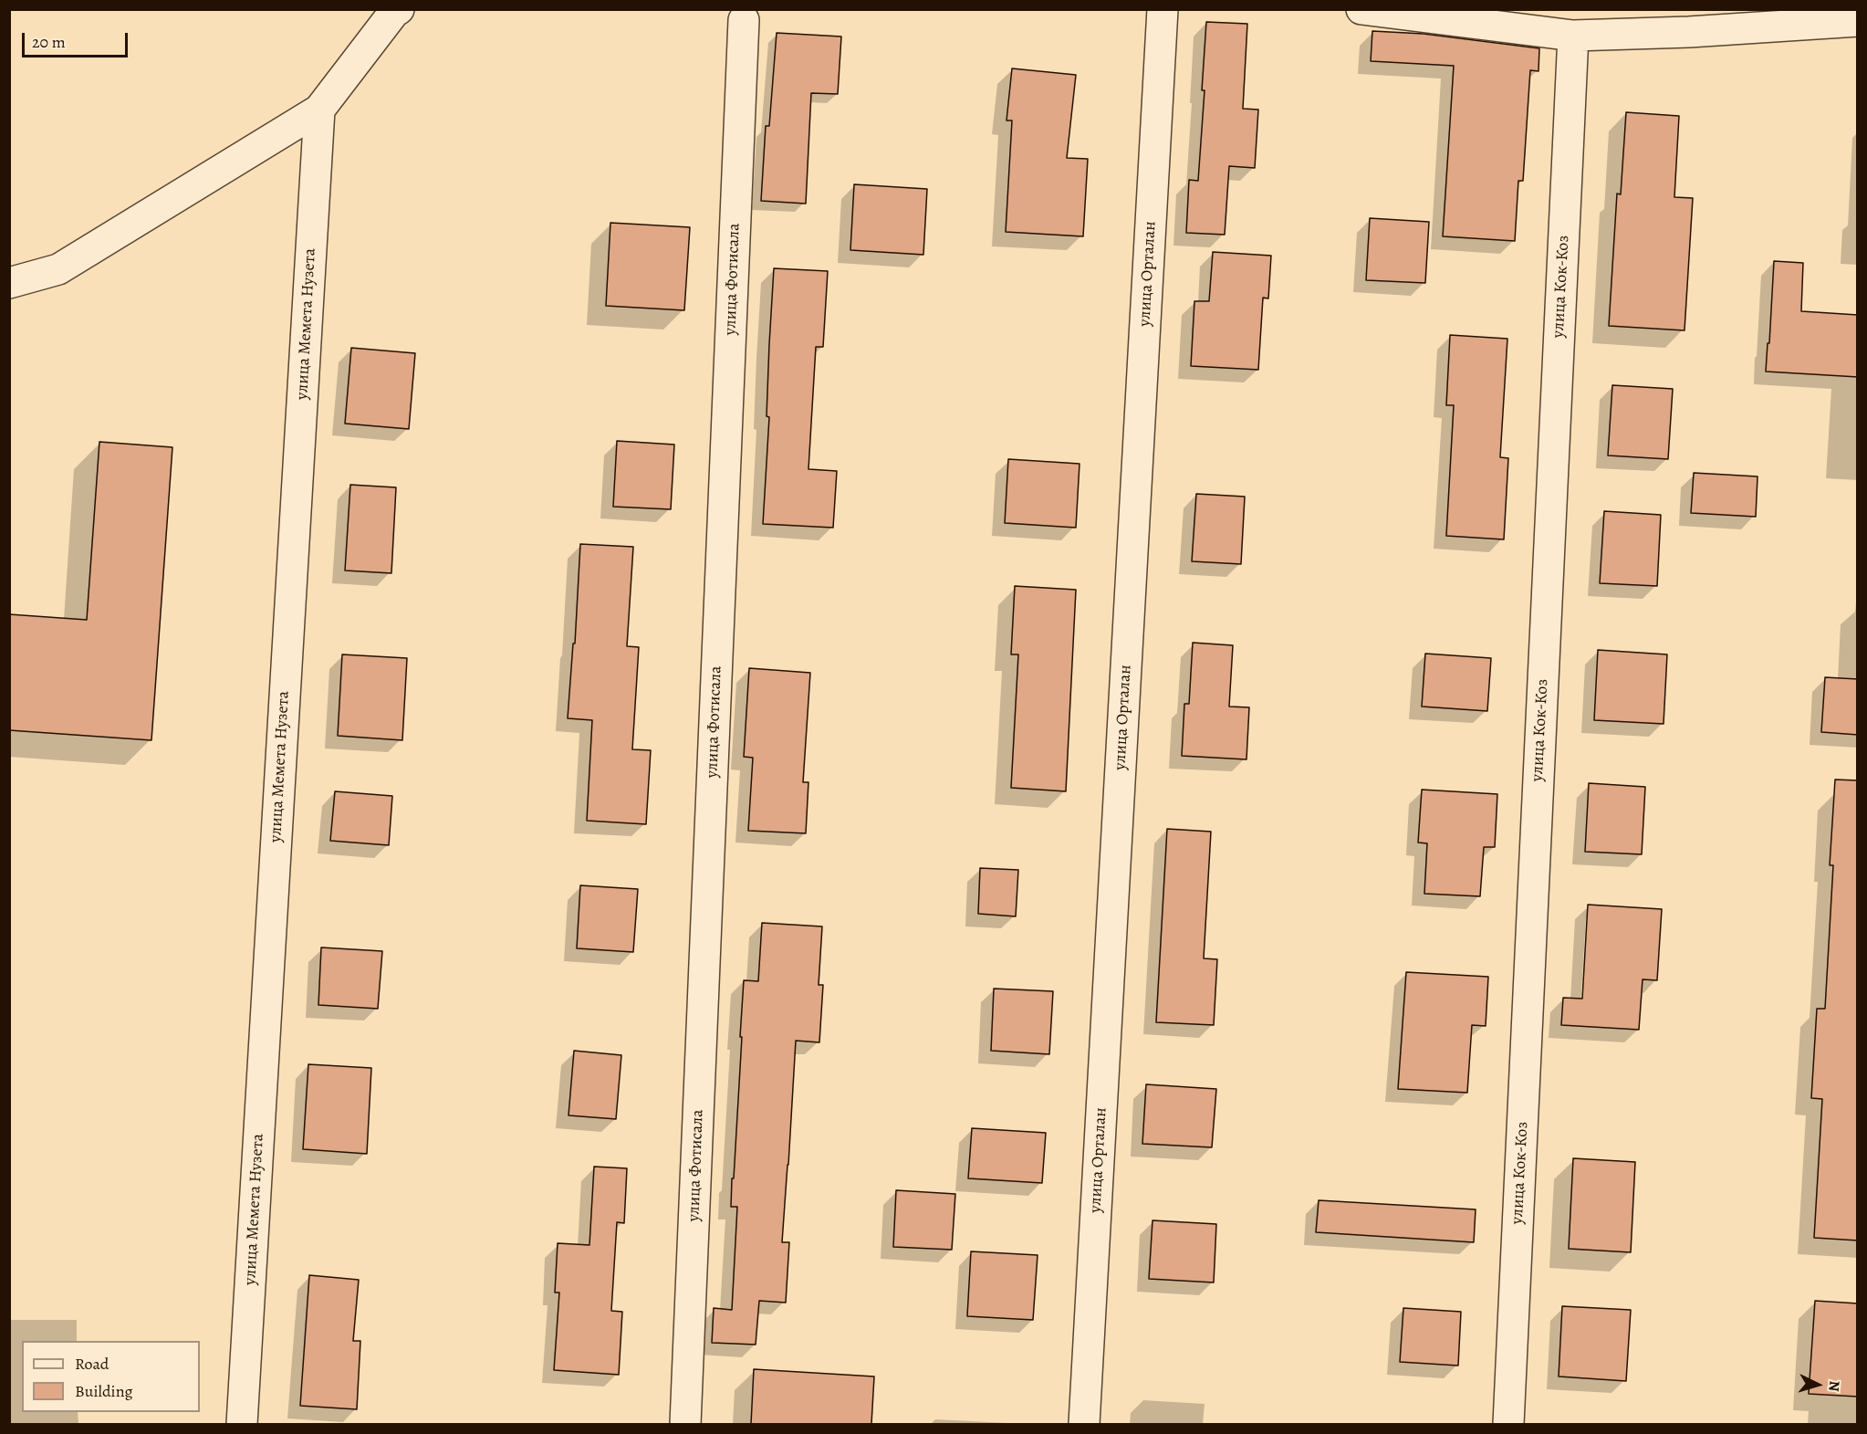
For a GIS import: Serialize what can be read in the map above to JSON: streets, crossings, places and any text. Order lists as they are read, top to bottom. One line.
{"streets":{"street":["улица Орталан","улица Фотисала","улица Кок-Коз","улица Мемета Нузета"]},"legend":["Road","Building"],"scale_bar":"20 m","north":"right"}
